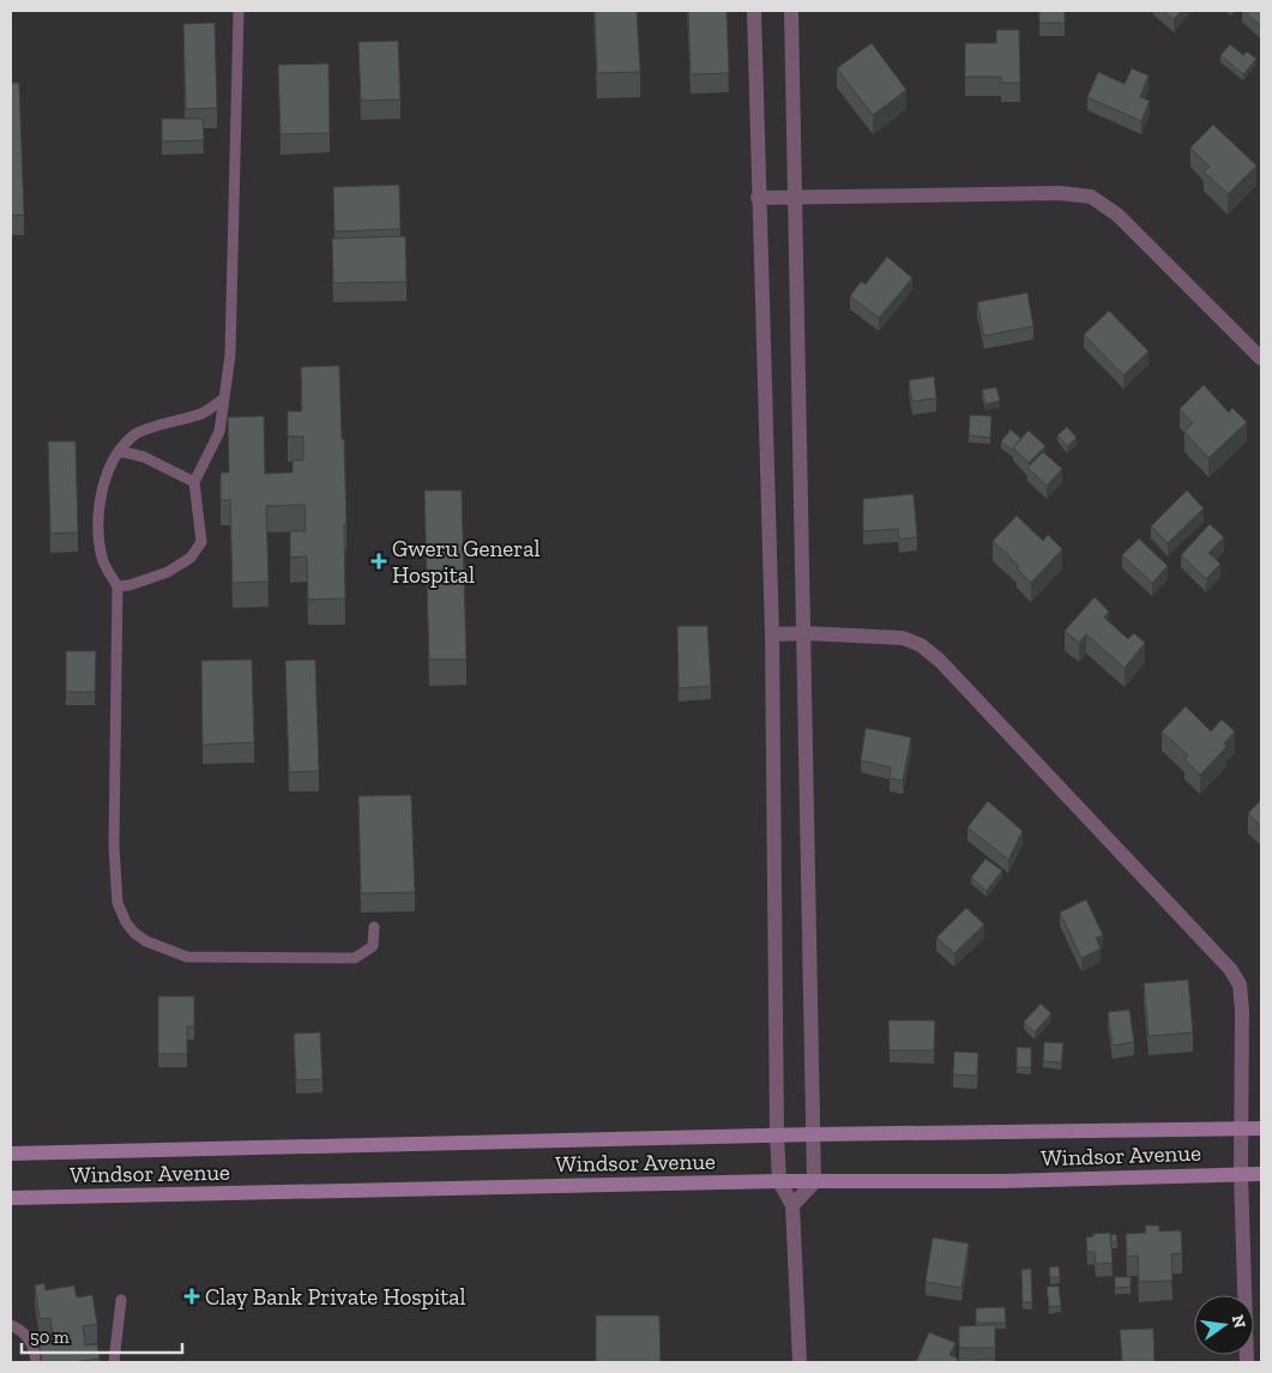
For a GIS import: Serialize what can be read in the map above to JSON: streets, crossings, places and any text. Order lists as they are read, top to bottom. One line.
{"streets":{"main road":["Windsor Avenue"]},"places":{"health":["Gweru General Hospital","Clay Bank Private Hospital"]},"scale_bar":"50 m","north":"right"}
